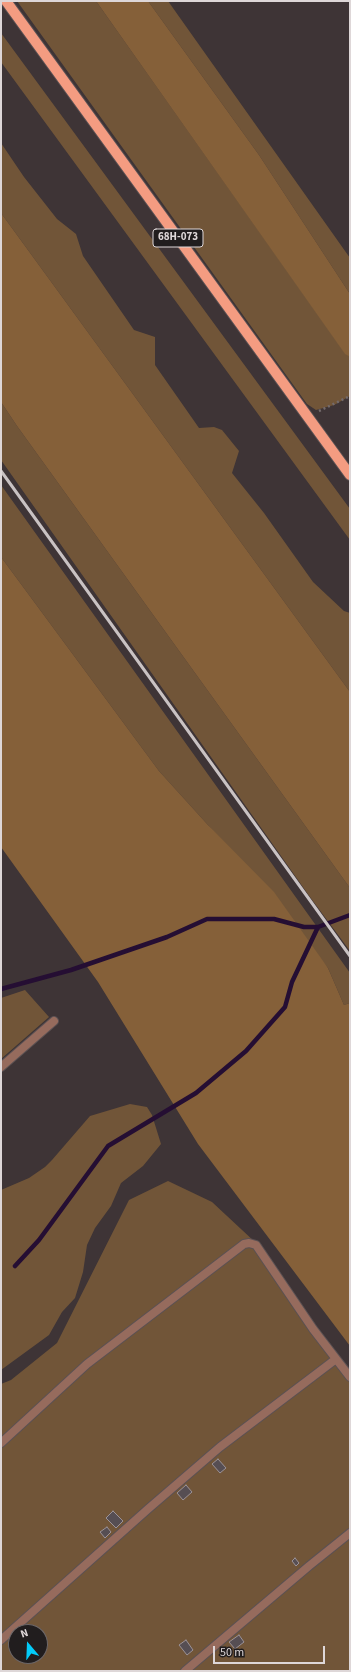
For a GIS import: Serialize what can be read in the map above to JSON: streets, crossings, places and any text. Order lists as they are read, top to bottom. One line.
{"streets":{"main road":["68Н-073"]},"scale_bar":"50 m","north":"top"}
